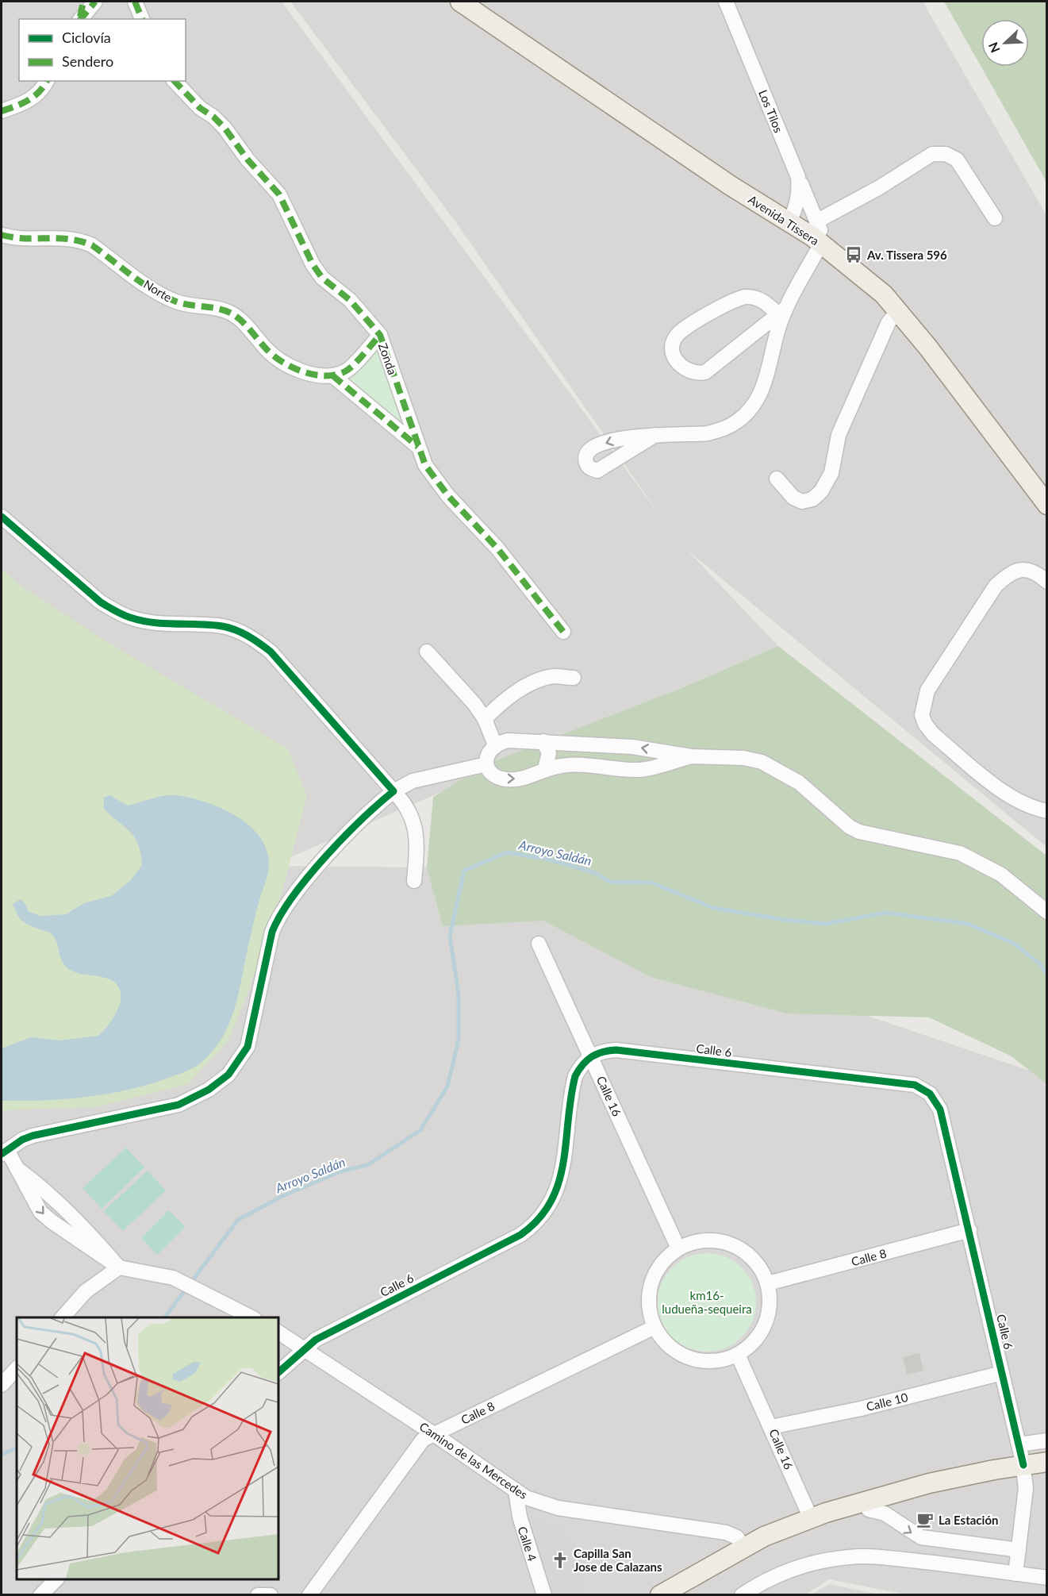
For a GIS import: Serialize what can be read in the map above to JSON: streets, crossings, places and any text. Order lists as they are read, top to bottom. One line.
{"streets":{"main road":["Avenida Tissera"],"street":["Los Tilos","Norte","Zonda","Calle 6","Calle 16","Calle 8","Calle 10","Camino de las Mercedes","Calle 4"]},"crossings":[["Los Tilos","Avenida Tissera"],["Calle 6","Calle 16"],["Calle 6","Calle 8"],["Calle 6","Calle 10"],["Calle 6","Camino de las Mercedes"],["Calle 16","Calle 8"],["Calle 16","Calle 10"],["Calle 8","Camino de las Mercedes"],["Camino de las Mercedes","Calle 4"]],"water":["Arroyo Saldán"],"parks":["km16- ludueña-sequeira"],"places":{"bus stop":["Av. Tissera 596"],"cafe":["La Estación"],"church":["Capilla San Jose de Calazans"]},"legend":["Ciclovía","Sendero"],"north":"bottom left"}
